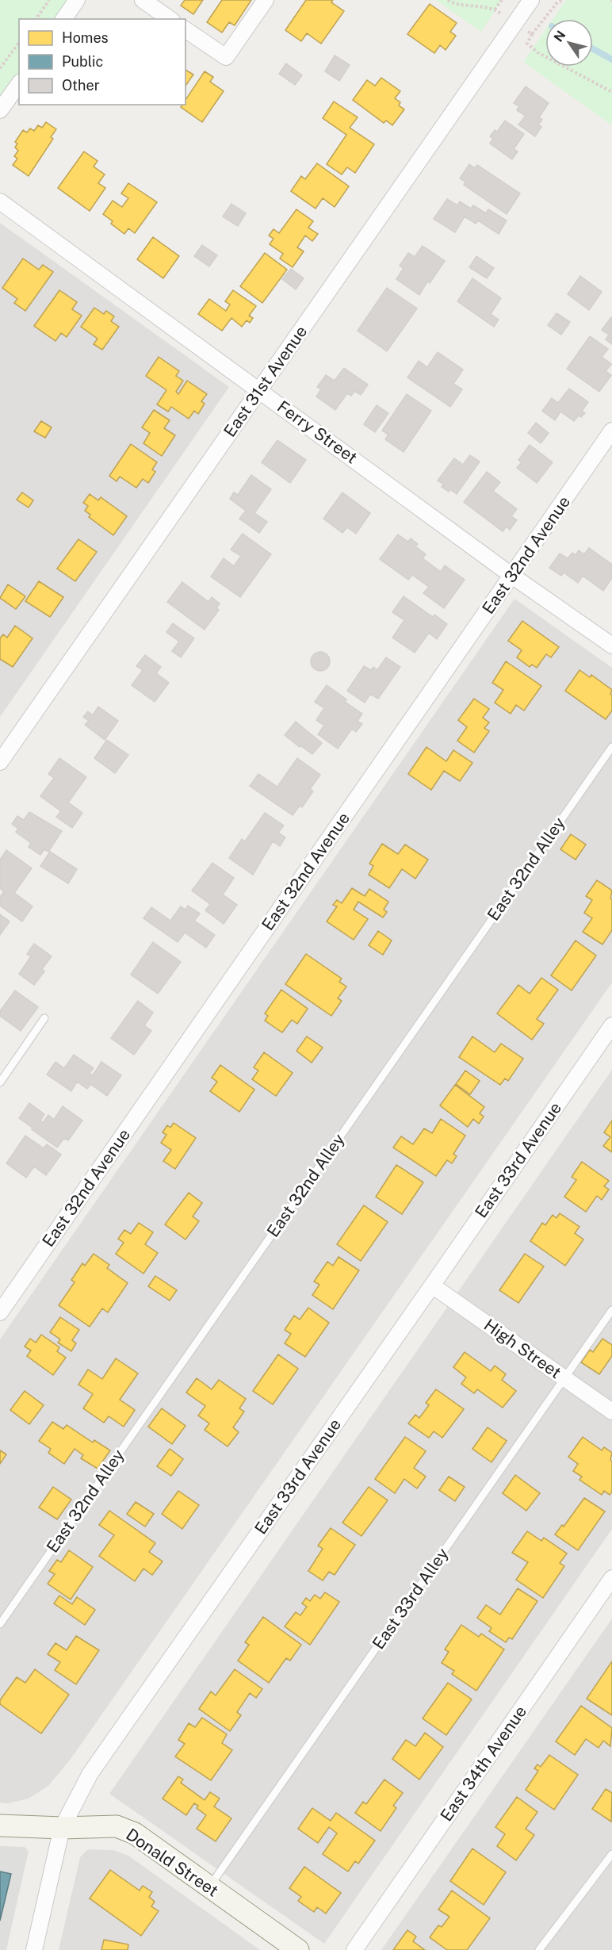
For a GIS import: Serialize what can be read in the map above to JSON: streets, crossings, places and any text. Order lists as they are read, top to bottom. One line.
{"streets":{"street":["East 31st Avenue","Ferry Street","East 32nd Avenue","East 33rd Avenue","High Street","East 34th Avenue","Donald Street"],"lane":["East 32nd Alley","East 33rd Alley"]},"crossings":[["East 31st Avenue","Ferry Street"],["Ferry Street","East 32nd Avenue"],["East 33rd Avenue","High Street"],["East 33rd Avenue","Donald Street"],["High Street","East 33rd Alley"],["East 33rd Alley","Donald Street"]],"legend":["Homes","Public","Other"],"north":"top left"}
